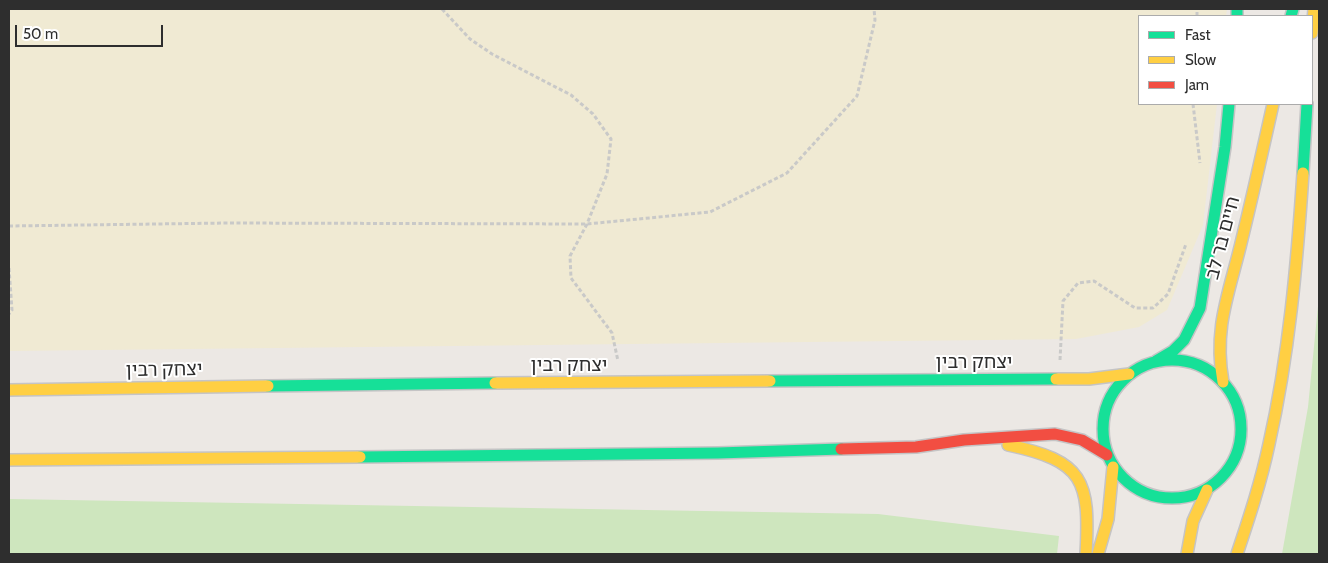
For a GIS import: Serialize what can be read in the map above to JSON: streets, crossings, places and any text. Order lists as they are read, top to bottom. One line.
{"streets":{"main road":["חיים בר לב","יצחק רבין"]},"crossings":[["חיים בר לב","יצחק רבין"]],"legend":["Fast","Slow","Jam"],"scale_bar":"50 m"}
